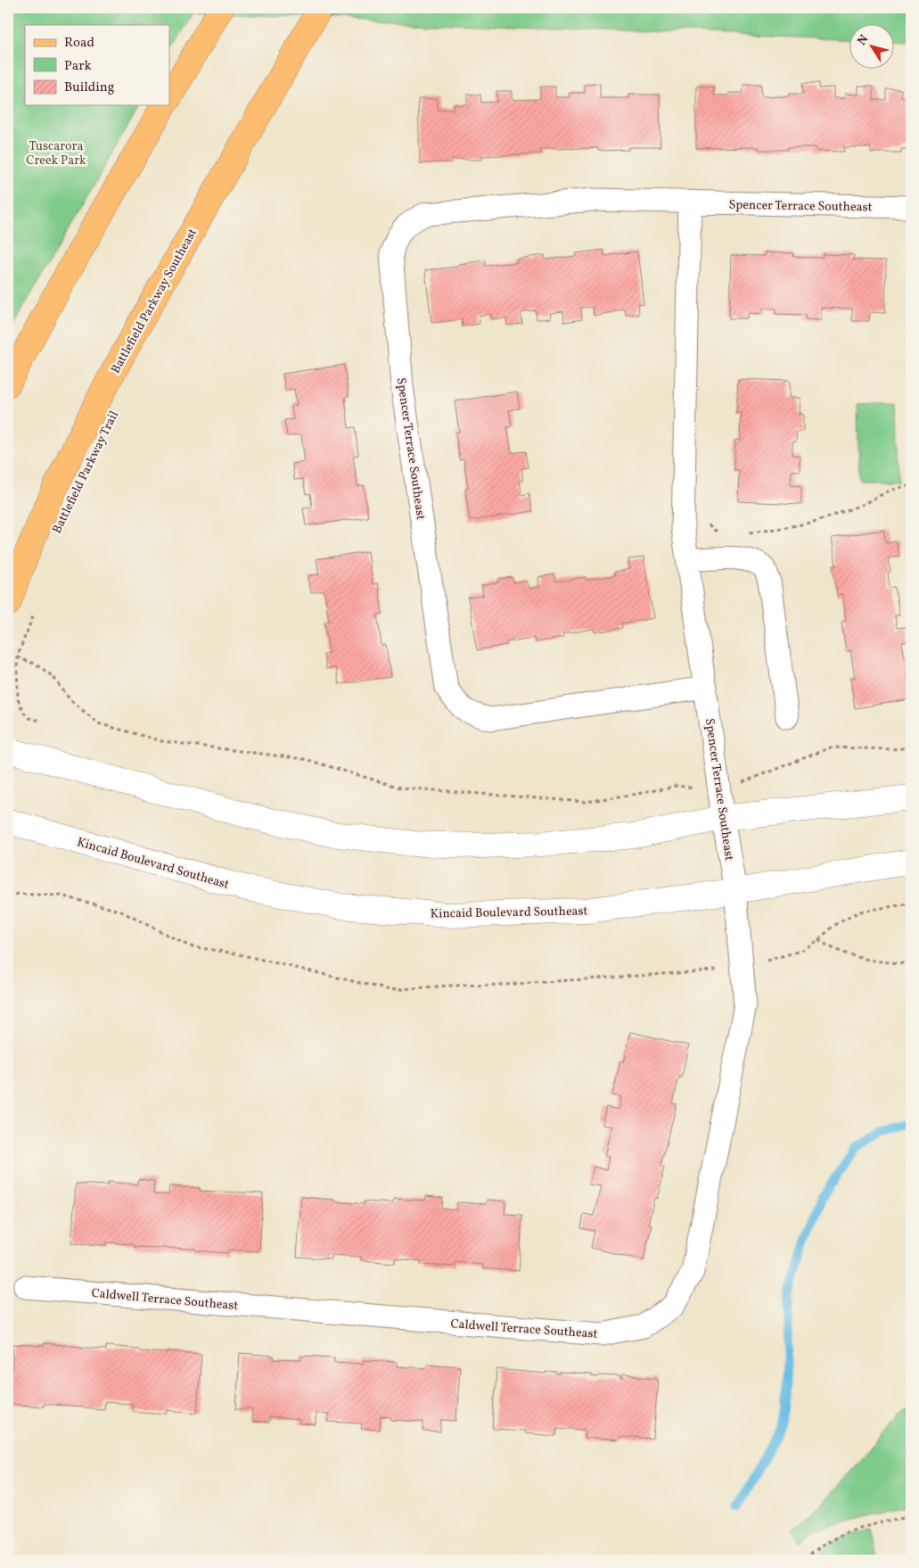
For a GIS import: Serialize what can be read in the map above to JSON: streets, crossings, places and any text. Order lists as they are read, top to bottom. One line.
{"streets":{"main road":["Battlefield Parkway Southeast"],"street":["Spencer Terrace Southeast","Kincaid Boulevard Southeast","Caldwell Terrace Southeast"]},"crossings":[["Spencer Terrace Southeast","Kincaid Boulevard Southeast"],["Spencer Terrace Southeast","Caldwell Terrace Southeast"],["Kincaid Boulevard Southeast","Caldwell Terrace Southeast"]],"parks":["Tuscarora Creek Park"],"legend":["Road","Park","Building"],"north":"top left"}
